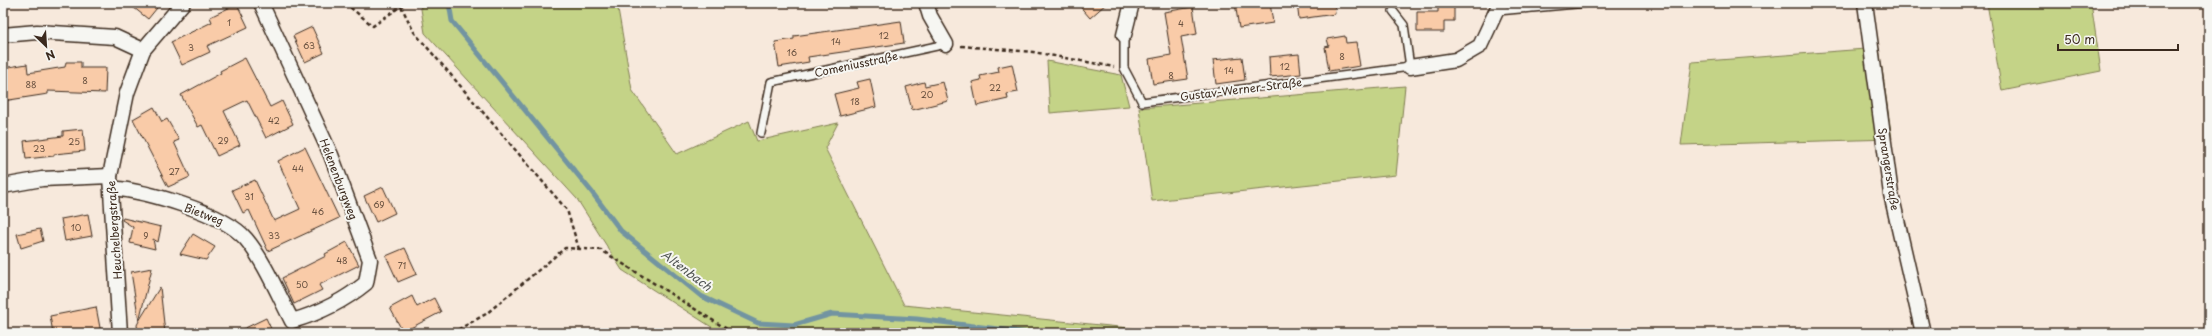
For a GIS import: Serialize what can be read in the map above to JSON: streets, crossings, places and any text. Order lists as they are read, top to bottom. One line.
{"streets":{"street":["Gustav-Werner-Straße","Sprangerstraße","Helenenburgweg","Bietweg","Heuchelbergstraße"],"lane":["Comeniusstraße"]},"crossings":[["Helenenburgweg","Bietweg"],["Bietweg","Heuchelbergstraße"]],"water":["Altenbach"],"house_numbers":["1","4","12","14","63","3","16","8","12","14","8","8","88","22","20","18","42","29","25","23","44","27","31","69","46","10","9","33","48","71","50"],"scale_bar":"50 m","north":"bottom right"}
